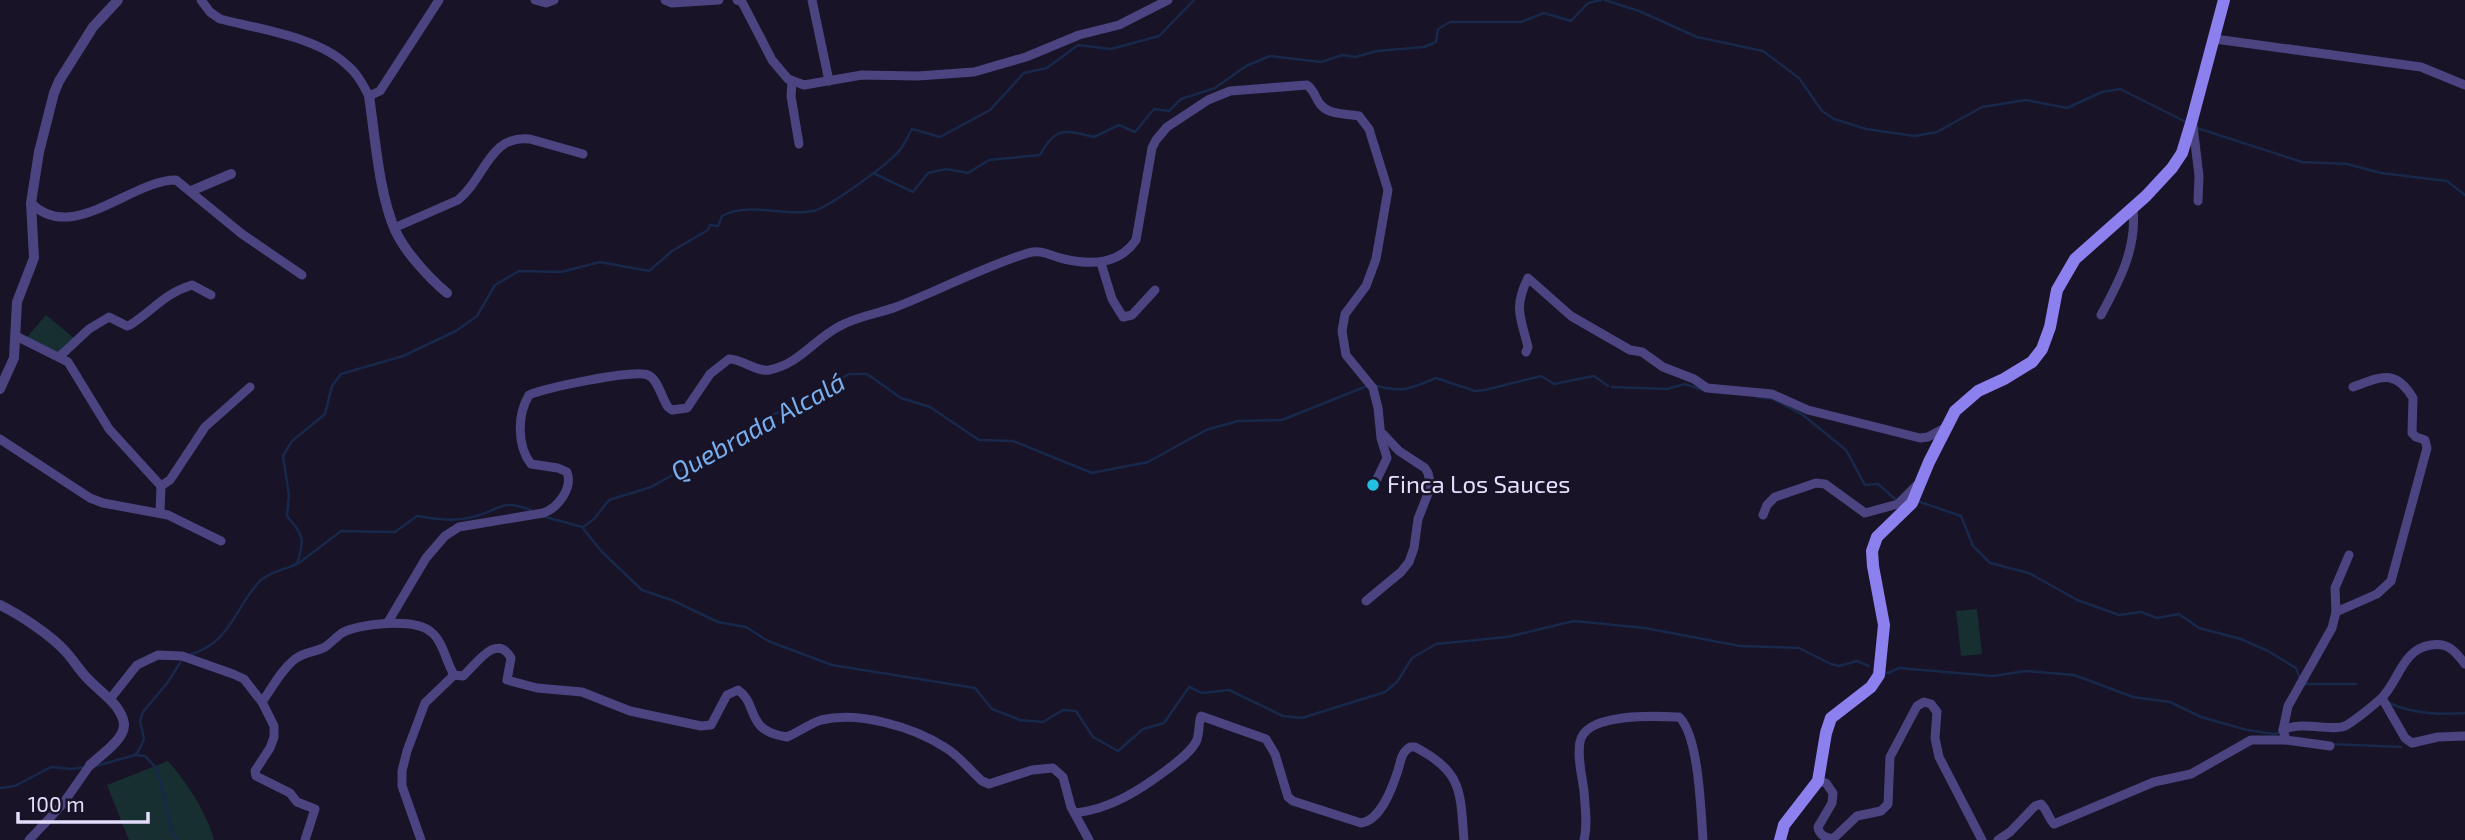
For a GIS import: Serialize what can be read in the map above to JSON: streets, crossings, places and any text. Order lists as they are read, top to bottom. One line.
{"water":["Quebrada Alcalá"],"places":["Finca Los Sauces"],"scale_bar":"100 m"}
